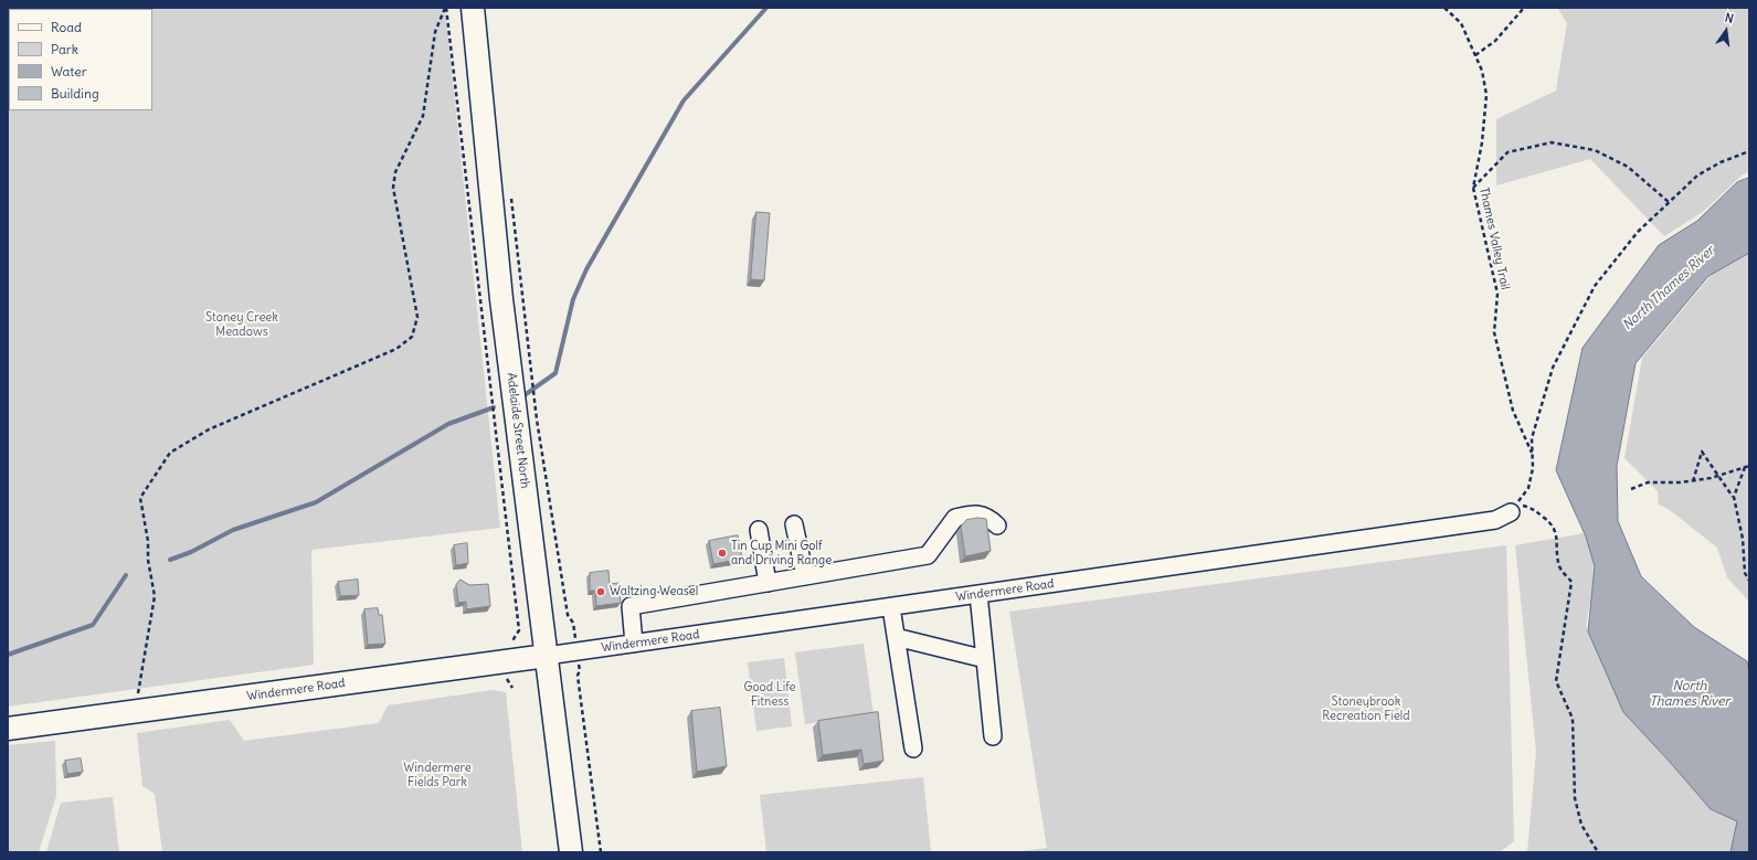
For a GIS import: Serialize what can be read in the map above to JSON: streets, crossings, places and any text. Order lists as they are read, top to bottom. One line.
{"streets":{"main road":["Adelaide Street North","Windermere Road"],"path":["Thames Valley Trail"]},"crossings":[["Adelaide Street North","Windermere Road"]],"water":["North Thames River"],"parks":["Stoney Creek Meadows","Good Life Fitness","Stoneybrook Recreation Field","Windermere Fields Park"],"places":["Tin Cup Mini Golf and Driving Range","Waltzing Weasel"],"legend":["Road","Park","Water","Building"],"north":"top"}
